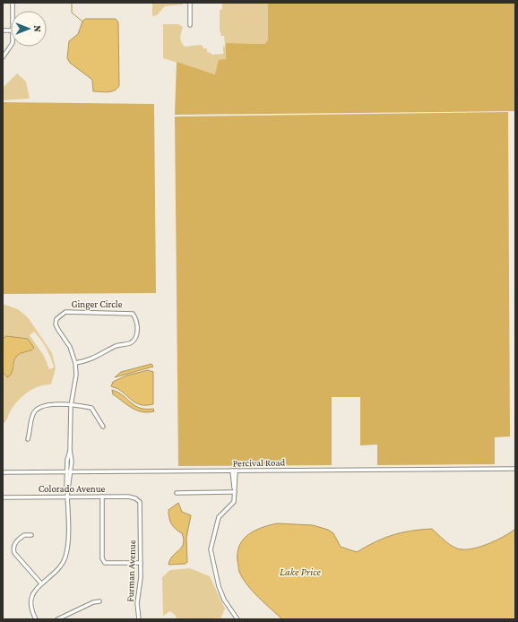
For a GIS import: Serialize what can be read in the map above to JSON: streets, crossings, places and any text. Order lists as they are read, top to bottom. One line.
{"streets":{"street":["Ginger Circle","Percival Road","Colorado Avenue","Furman Avenue"]},"crossings":[["Colorado Avenue","Furman Avenue"]],"water":["Lake Price"],"north":"right"}
